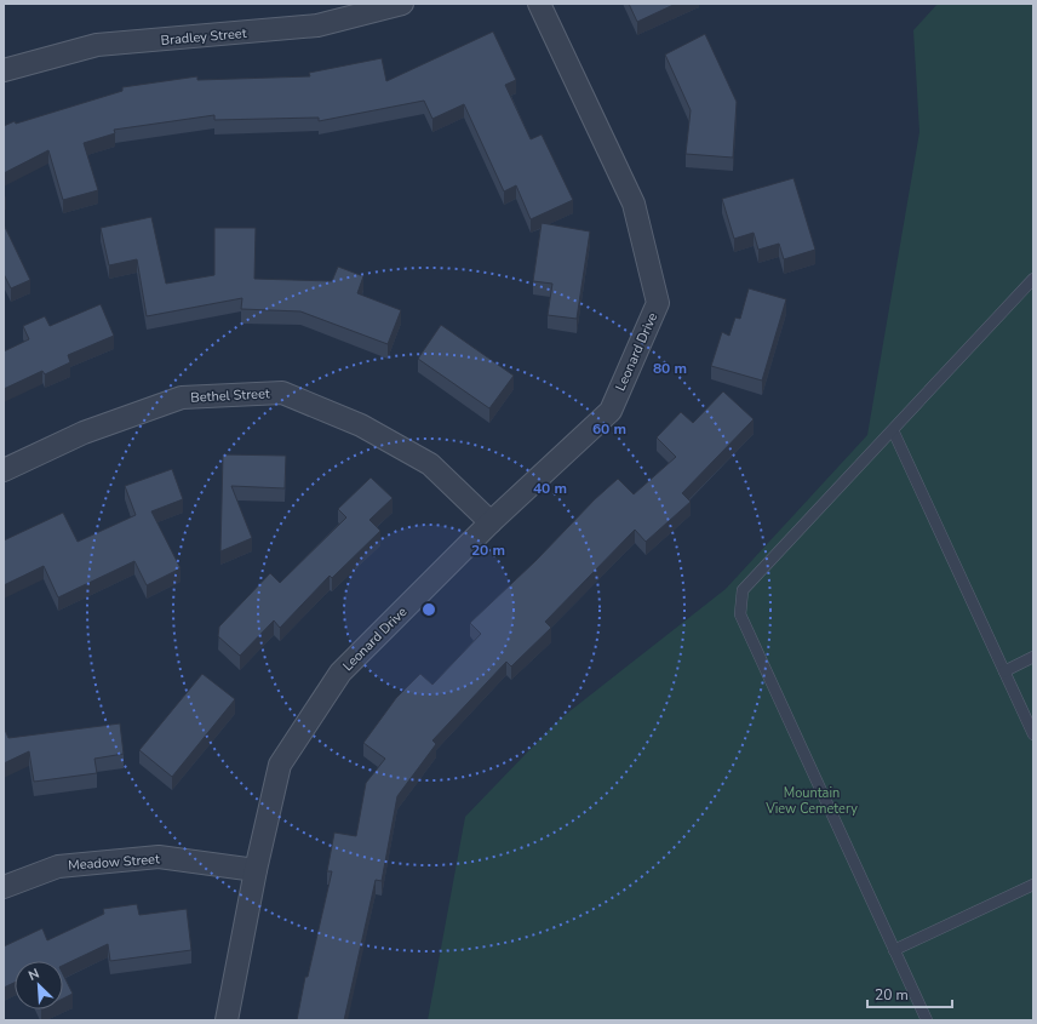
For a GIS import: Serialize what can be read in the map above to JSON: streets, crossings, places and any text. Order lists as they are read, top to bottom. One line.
{"streets":{"street":["Bradley Street","Leonard Drive","Bethel Street","Meadow Street"]},"crossings":[["Leonard Drive","Bethel Street"],["Leonard Drive","Meadow Street"]],"parks":["Mountain View Cemetery"],"scale_bar":"20 m","north":"top left","rings":["80 m","60 m","40 m","20 m"]}
